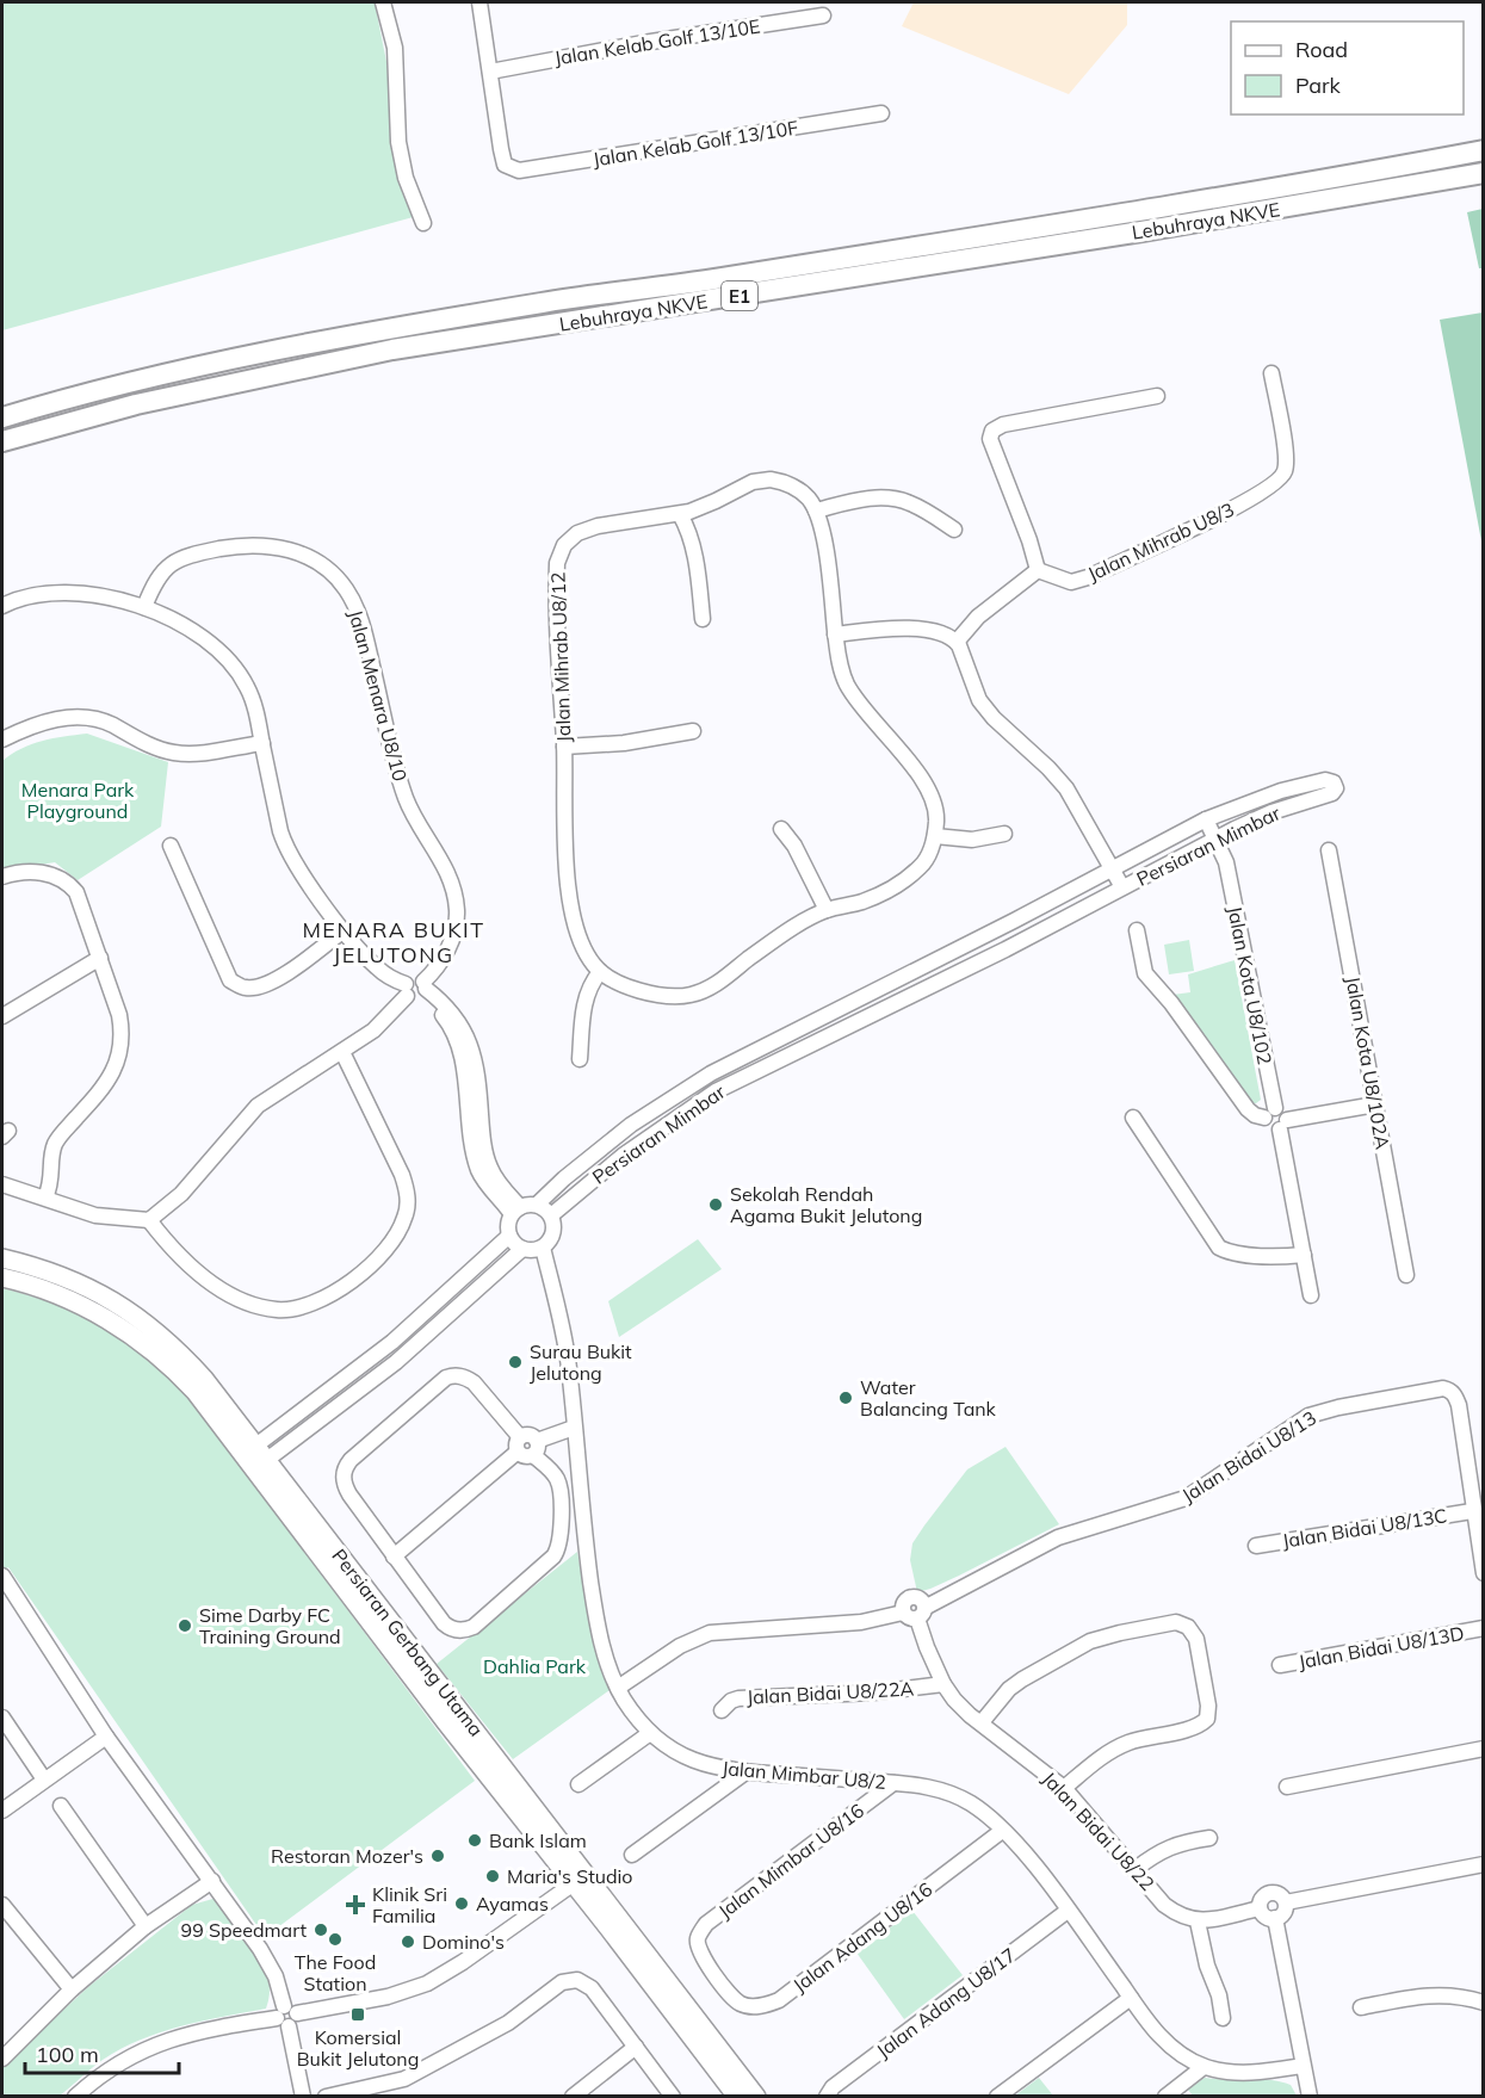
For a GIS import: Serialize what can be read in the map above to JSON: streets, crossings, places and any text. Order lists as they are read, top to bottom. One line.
{"streets":{"highway":["Lebuhraya NKVE","E1"],"main road":["Persiaran Gerbang Utama"],"street":["Jalan Kelab Golf 13/10E","Jalan Kelab Golf 13/10F","Jalan Mihrab U8/3","Jalan Mihrab U8/12","Jalan Menara U8/10","Persiaran Mimbar","Jalan Kota U8/102","Jalan Kota U8/102A","Jalan Bidai U8/13","Jalan Bidai U8/13C","Jalan Bidai U8/13D","Jalan Bidai U8/22A","Jalan Mimbar U8/2","Jalan Bidai U8/22","Jalan Mimbar U8/16","Jalan Adang U8/16","Jalan Adang U8/17"]},"crossings":[["Jalan Kelab Golf 13/10E","Jalan Kelab Golf 13/10F"],["Persiaran Mimbar","Jalan Kota U8/102"],["Persiaran Mimbar","Jalan Mimbar U8/2"],["Jalan Bidai U8/13","Jalan Bidai U8/13C"],["Jalan Bidai U8/13","Jalan Mimbar U8/2"],["Jalan Bidai U8/13","Jalan Bidai U8/22"],["Jalan Bidai U8/22A","Jalan Bidai U8/22"],["Jalan Mimbar U8/2","Jalan Mimbar U8/16"],["Jalan Mimbar U8/2","Jalan Adang U8/16"],["Jalan Mimbar U8/2","Jalan Adang U8/17"],["Jalan Mimbar U8/16","Jalan Adang U8/16"]],"districts":["MENARA BUKIT JELUTONG"],"parks":["Menara Park Playground","Dahlia Park"],"places":{"other":["Sekolah Rendah Agama Bukit Jelutong","Surau Bukit Jelutong","Water Balancing Tank","Sime Darby FC Training Ground","Bank Islam","Restoran Mozer's","Maria's Studio","Ayamas","99 Speedmart","The Food Station","Domino's"],"health":["Klinik Sri Familia"],"transit":["Komersial Bukit Jelutong"]},"legend":["Road","Park"],"scale_bar":"100 m"}
